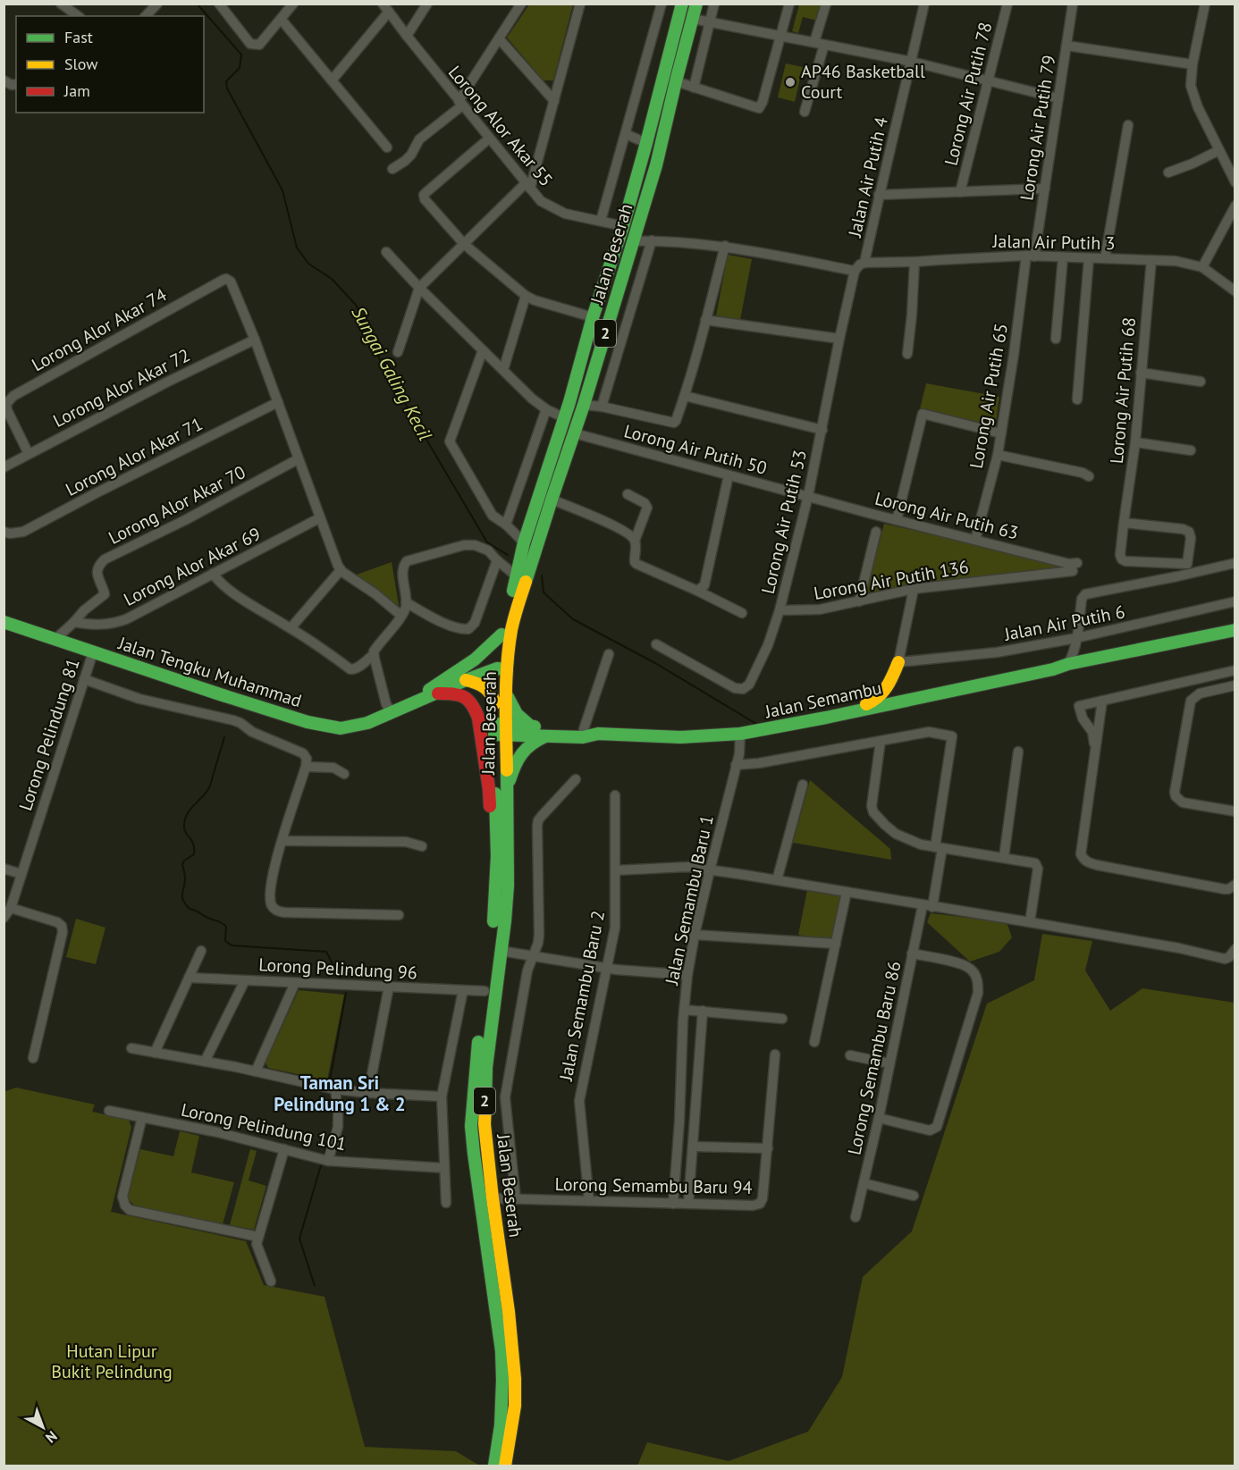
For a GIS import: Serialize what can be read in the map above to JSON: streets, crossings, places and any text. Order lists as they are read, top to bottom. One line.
{"streets":{"main road":["Jalan Beserah","2","Jalan Tengku Muhammad","Jalan Semambu"],"street":["Lorong Air Putih 78","Lorong Alor Akar 55","Lorong Air Putih 79","Jalan Air Putih 4","Jalan Air Putih 3","Lorong Alor Akar 74","Lorong Alor Akar 72","Lorong Air Putih 68","Lorong Air Putih 65","Lorong Air Putih 50","Lorong Alor Akar 71","Lorong Alor Akar 70","Lorong Air Putih 63","Lorong Air Putih 53","Lorong Alor Akar 69","Lorong Air Putih 136","Jalan Air Putih 6","Lorong Pelindung 81","Jalan Semambu Baru 1","Lorong Pelindung 96","Jalan Semambu Baru 2","Lorong Semambu Baru 86","Lorong Pelindung 101","Lorong Semambu Baru 94"]},"crossings":[["Lorong Alor Akar 55","Jalan Beserah"],["Lorong Air Putih 79","Jalan Air Putih 3"],["Lorong Air Putih 79","Lorong Air Putih 65"],["Jalan Air Putih 4","Jalan Air Putih 3"],["Jalan Air Putih 3","Lorong Air Putih 68"],["Jalan Air Putih 3","Lorong Air Putih 65"],["Jalan Beserah","Lorong Air Putih 50"],["Jalan Beserah","Jalan Tengku Muhammad"],["Jalan Beserah","Jalan Semambu"],["Jalan Beserah","Lorong Pelindung 96"],["Jalan Beserah","Lorong Semambu Baru 94"],["Lorong Alor Akar 74","Lorong Alor Akar 72"],["Lorong Air Putih 65","Lorong Air Putih 63"],["Lorong Air Putih 50","Lorong Air Putih 63"],["Lorong Air Putih 50","Lorong Air Putih 53"],["Lorong Alor Akar 70","Lorong Alor Akar 69"],["Lorong Air Putih 63","Lorong Air Putih 53"],["Lorong Air Putih 63","Lorong Air Putih 136"],["Lorong Air Putih 53","Lorong Air Putih 136"],["Jalan Tengku Muhammad","Lorong Pelindung 81"],["Jalan Semambu","Jalan Semambu Baru 1"],["Jalan Semambu Baru 1","Lorong Semambu Baru 94"],["Jalan Semambu Baru 2","Lorong Semambu Baru 94"]],"districts":["Taman Sri Pelindung 1 & 2"],"water":["Sungai Galing Kecil"],"parks":["Hutan Lipur Bukit Pelindung"],"places":["AP46 Basketball Court"],"legend":["Fast","Slow","Jam"],"north":"bottom right"}
